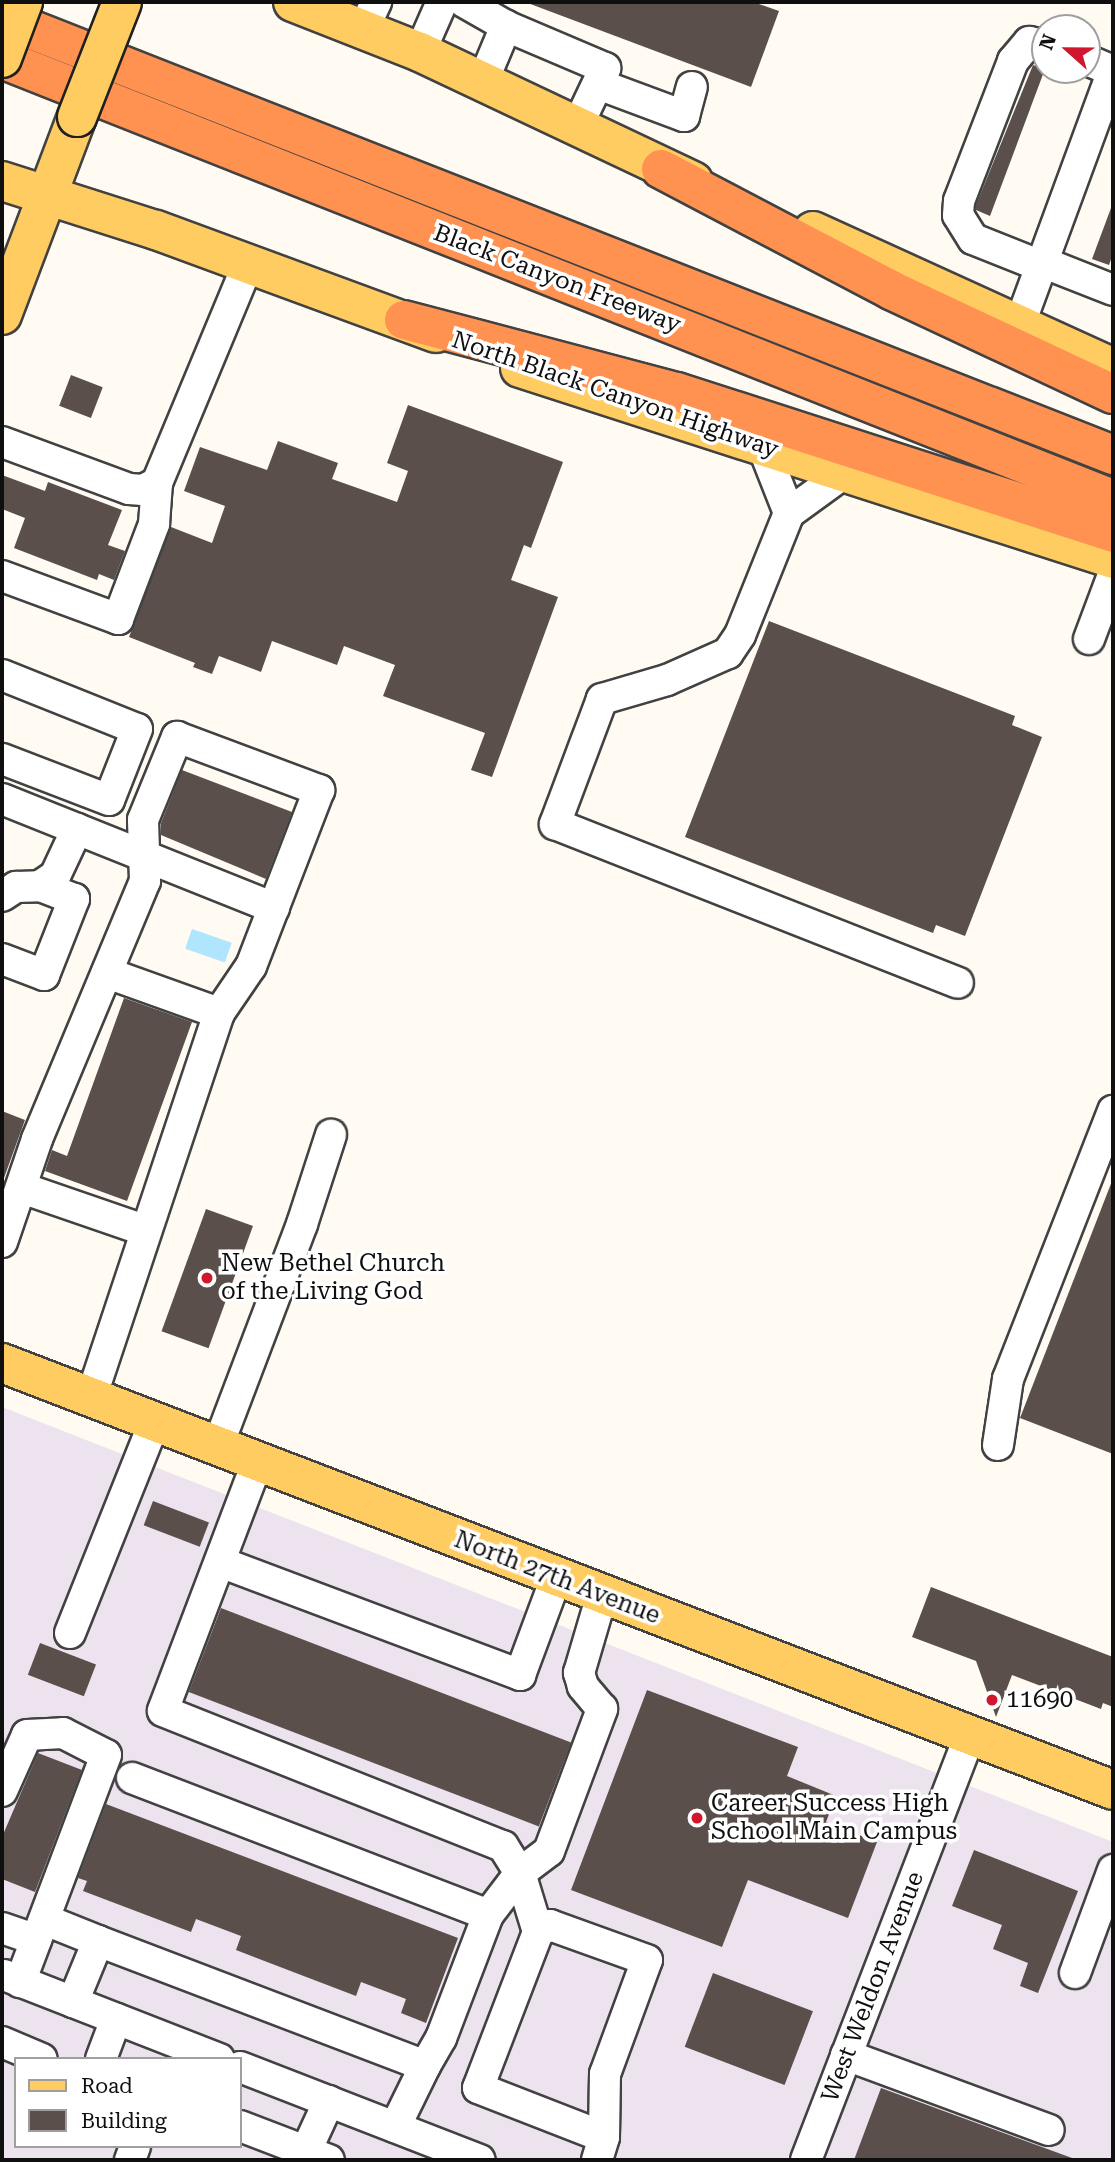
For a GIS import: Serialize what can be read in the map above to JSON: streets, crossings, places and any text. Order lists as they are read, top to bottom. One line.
{"streets":{"highway":["Black Canyon Freeway"],"main road":["North Black Canyon Highway","North 27th Avenue"],"street":["West Weldon Avenue"]},"crossings":[["North 27th Avenue","West Weldon Avenue"]],"places":["New Bethel Church of the Living God","11690","Career Success High School Main Campus"],"legend":["Road","Building"],"north":"left"}
